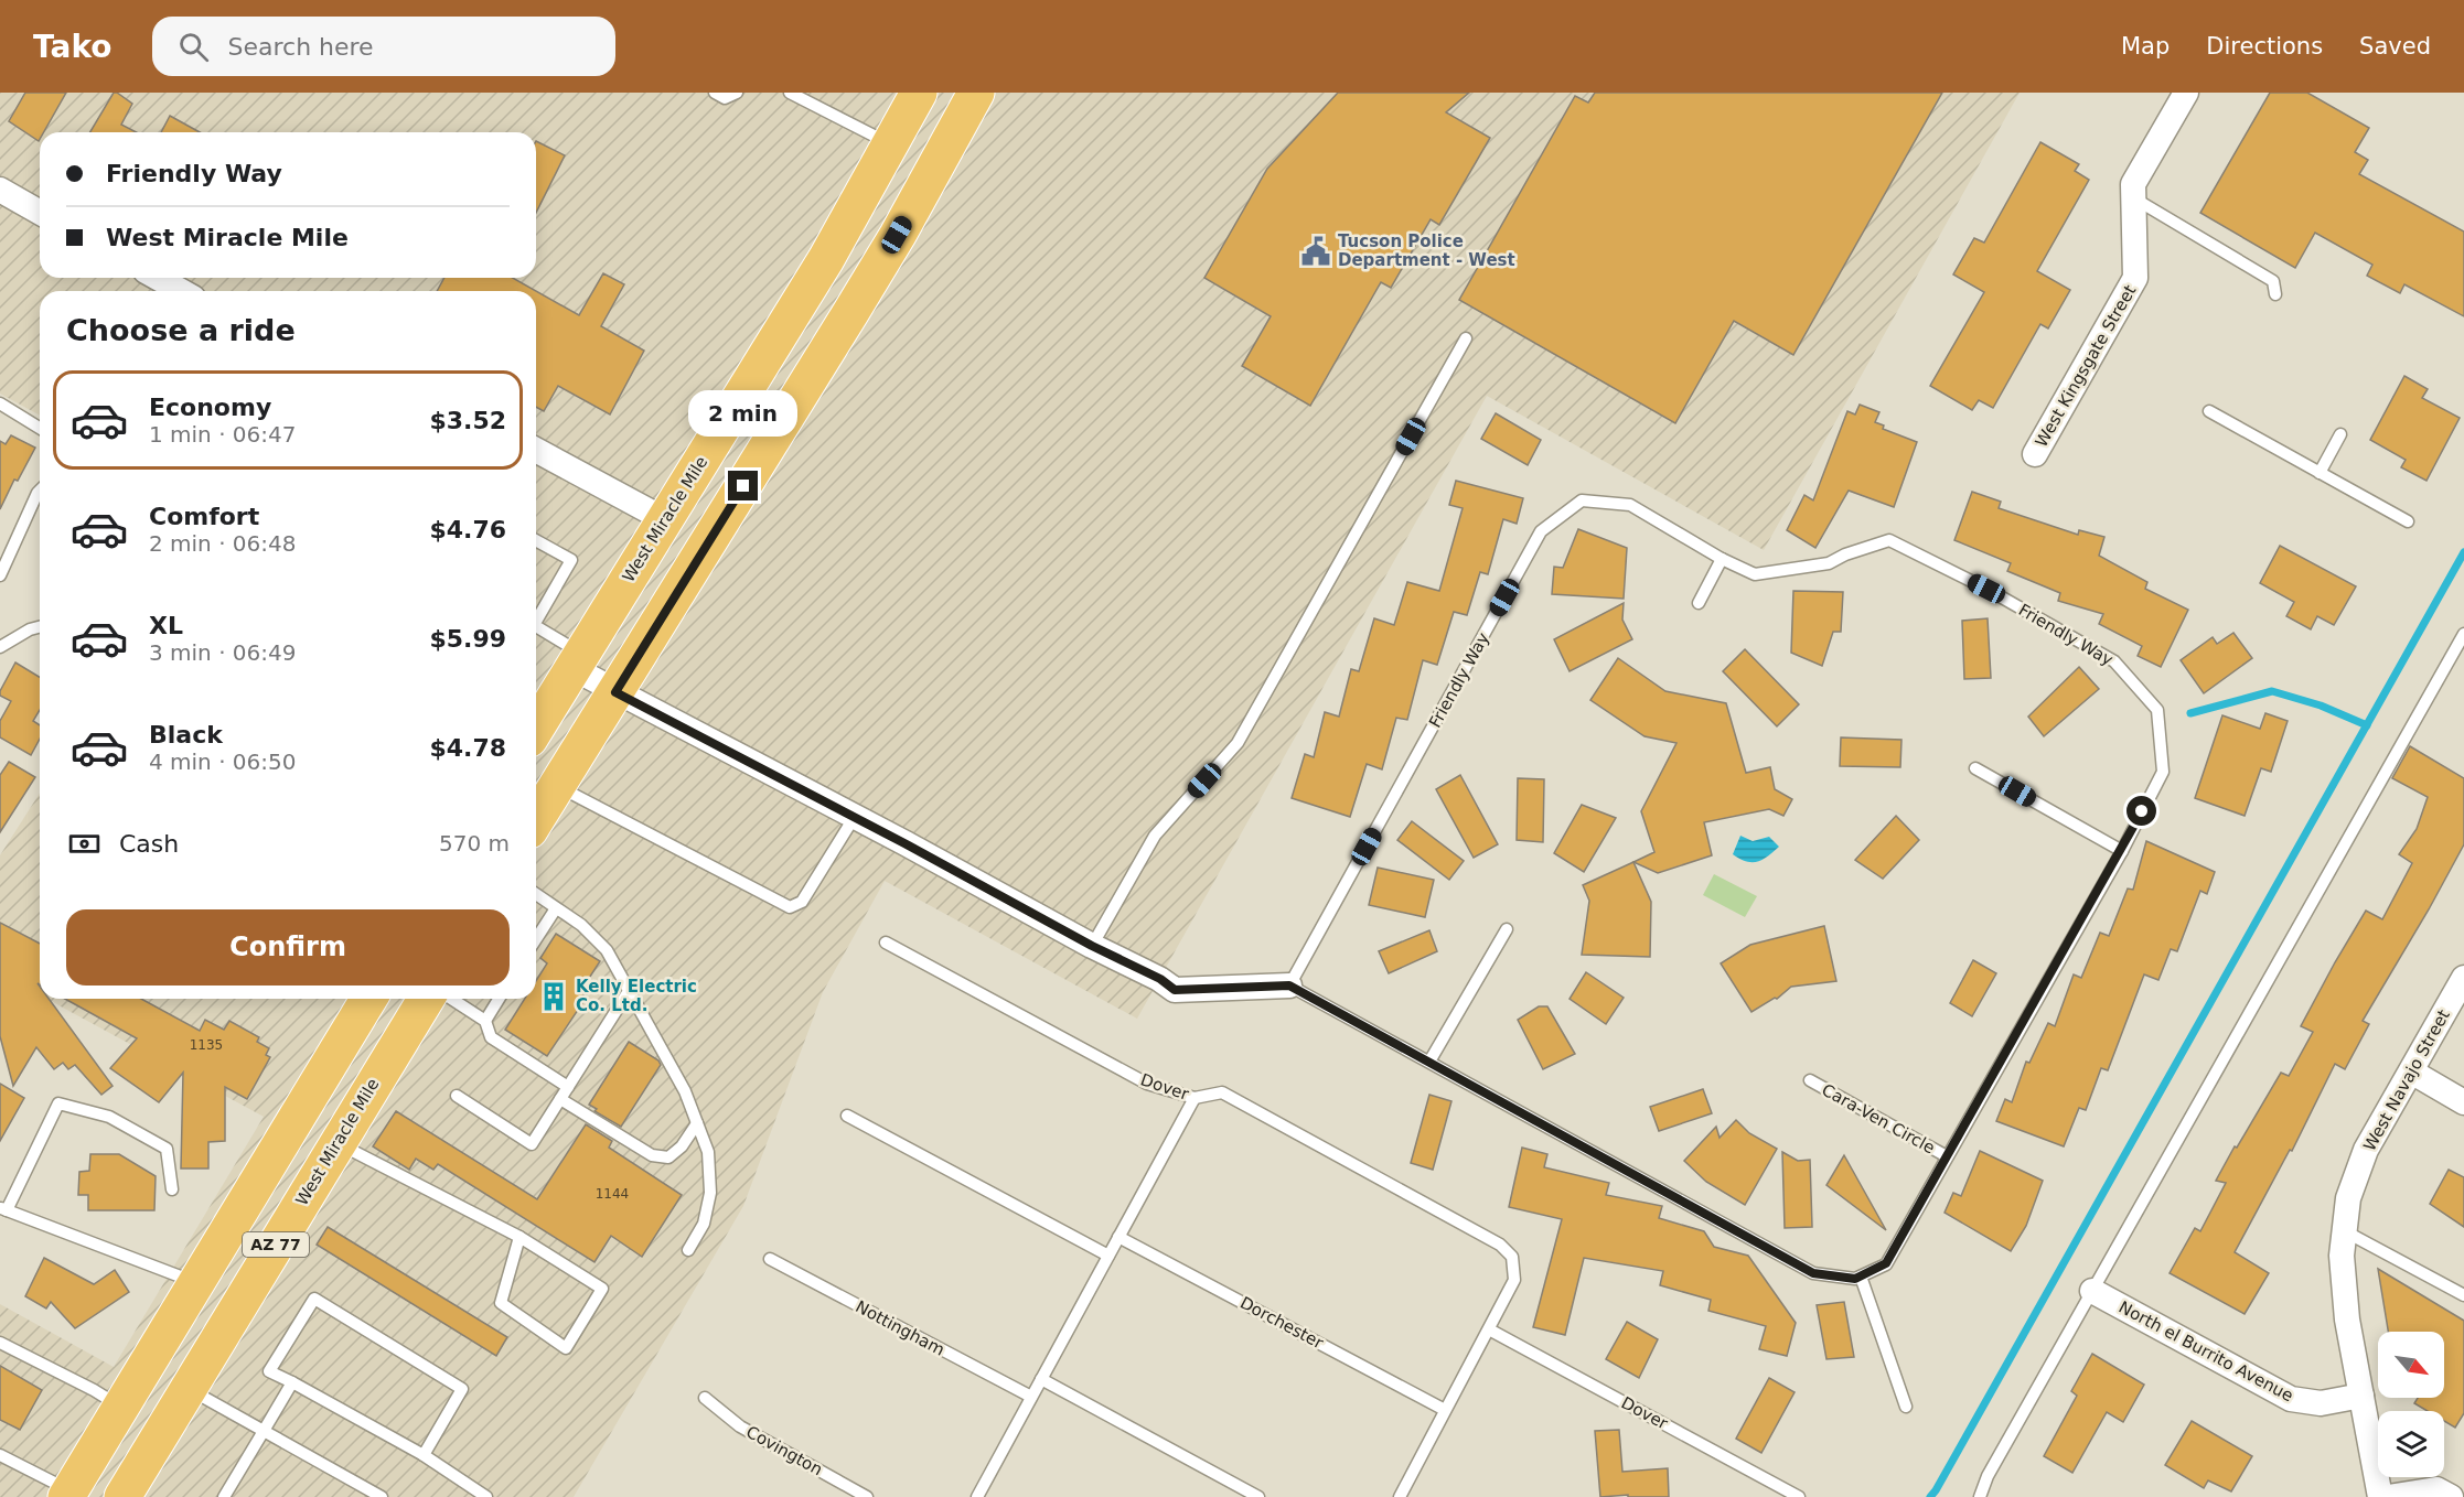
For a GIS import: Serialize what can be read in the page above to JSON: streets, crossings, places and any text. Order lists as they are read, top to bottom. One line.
{"streets":{"highway":["West Miracle Mile","AZ 77"],"street":["West Kingsgate Street","West Navajo Street","North el Burrito Avenue"],"lane":["Friendly Way","Dover","Cara-Ven Circle","Dorchester","Nottingham","Covington"]},"crossings":[["Friendly Way","Cara-Ven Circle"],["West Navajo Street","North el Burrito Avenue"]],"places":{"public building":["Tucson Police Department - West"],"building":["Kelly Electric Co. Ltd."]},"house_numbers":["1135","1144"],"north":"bottom right","page":{"header":"Tako","search":"Search here","nav":["Map","Directions","Saved"],"banner":["Friendly Way","West Miracle Mile"],"heading":"Choose a ride","list":[{"name":"Economy","note":"1 min · 06:47","value":"$3.52"},{"name":"Comfort","note":"2 min · 06:48","value":"$4.76"},{"name":"XL","note":"3 min · 06:49","value":"$5.99"},{"name":"Black","note":"4 min · 06:50","value":"$4.78"}],"bubble":"2 min","pay":["Cash","570 m"],"buttons":"Confirm"}}
